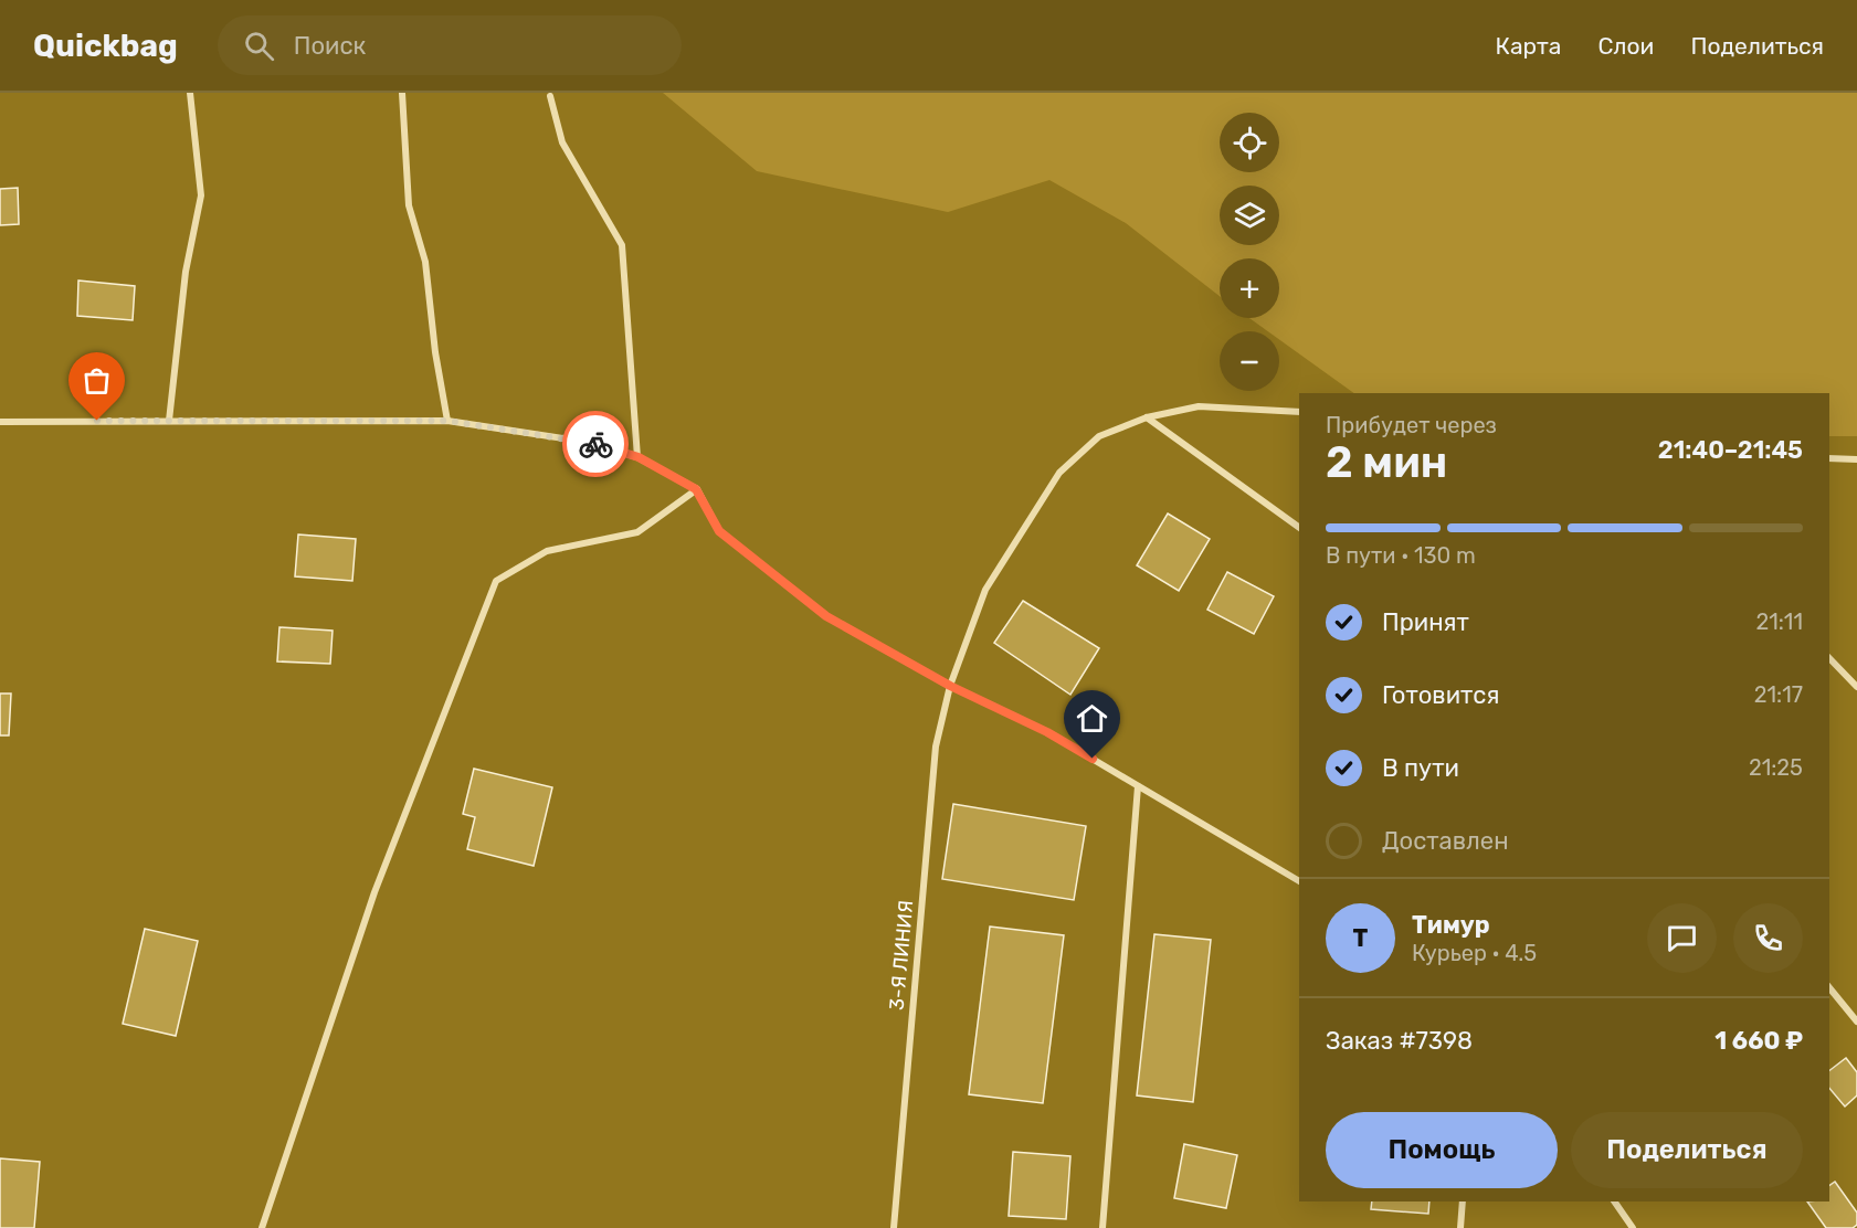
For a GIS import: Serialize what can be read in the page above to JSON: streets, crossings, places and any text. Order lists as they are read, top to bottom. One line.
{"streets":{"street":["3-Я ЛИНИЯ"]},"page":{"header":"Quickbag","search":"Поиск","nav":["Карта","Слои","Поделиться"],"map_buttons":["+","−"],"heading":["2 мин","Прибудет через","21:40–21:45"],"panel":["Тимур","Курьер · 4.5","Заказ #7398","1 660 ₽"],"bar":"В пути · 130 m","list":[["Принят","21:11"],["Готовится","21:17"],["В пути","21:25"],"Доставлен"],"round":"Т","buttons":["Помощь","Поделиться"]}}
